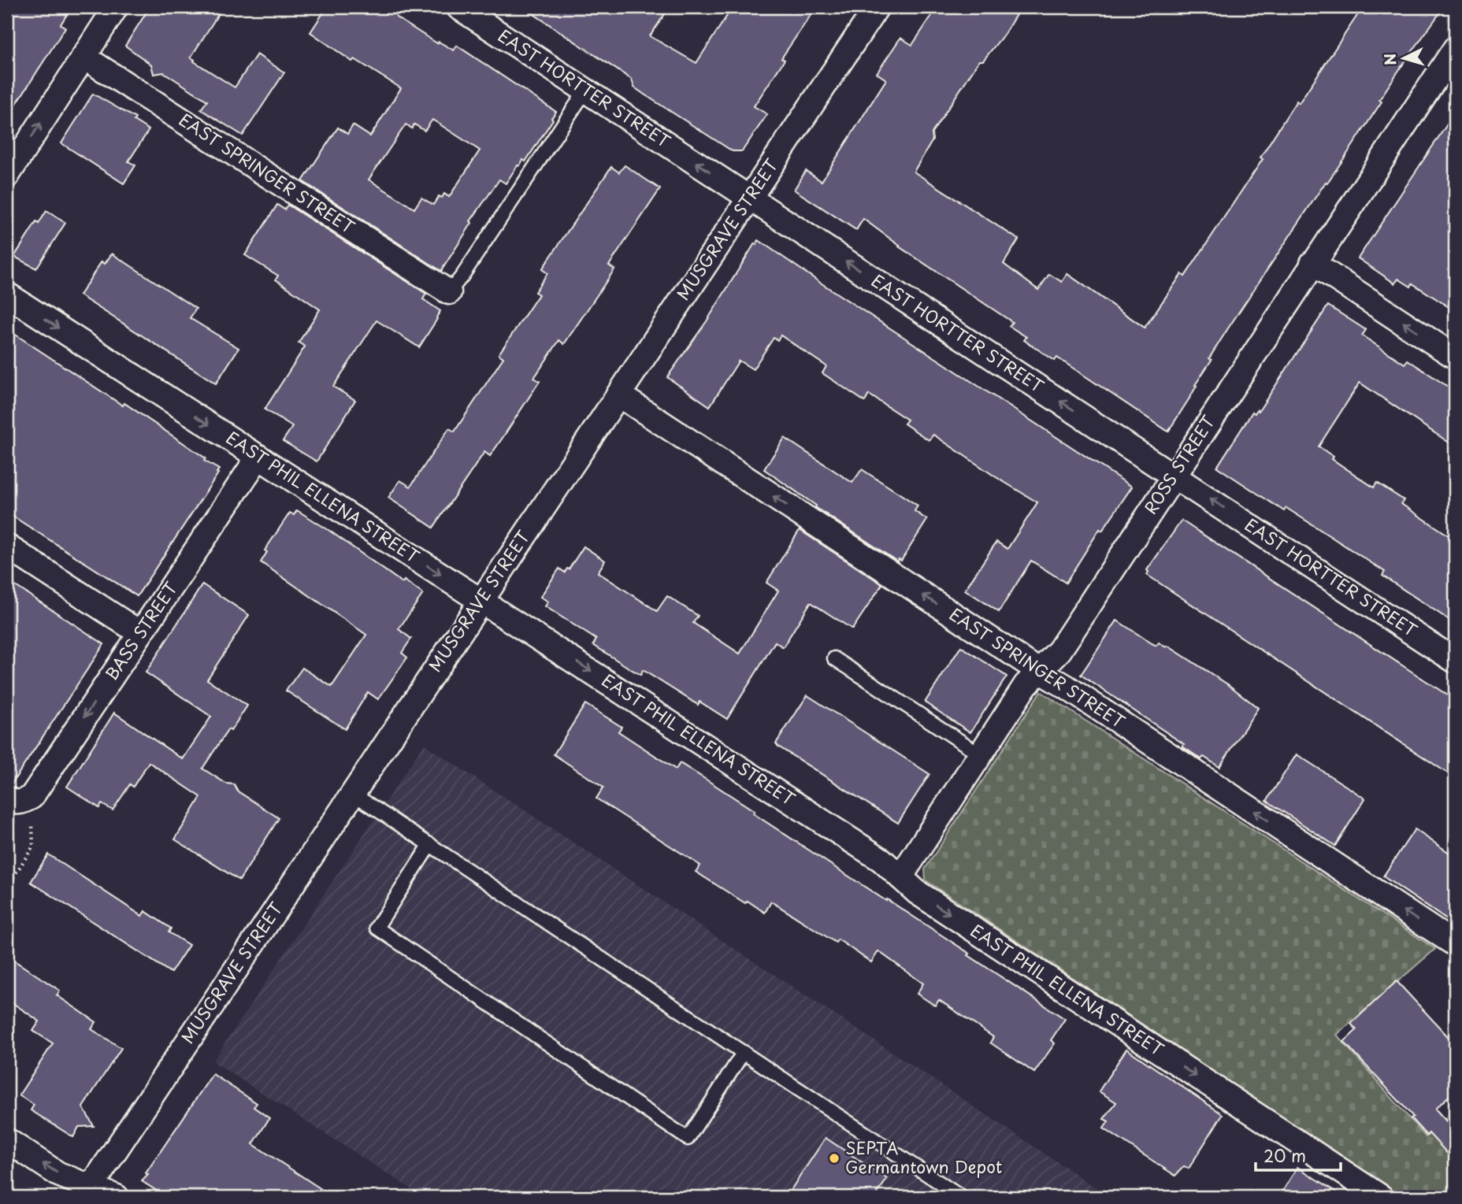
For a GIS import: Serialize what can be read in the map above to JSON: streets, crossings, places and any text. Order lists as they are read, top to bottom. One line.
{"streets":{"street":["EAST HORTTER STREET","EAST SPRINGER STREET","MUSGRAVE STREET","ROSS STREET","EAST PHIL ELLENA STREET","BASS STREET"]},"crossings":[["EAST HORTTER STREET","MUSGRAVE STREET"],["EAST HORTTER STREET","ROSS STREET"],["EAST SPRINGER STREET","MUSGRAVE STREET"],["EAST SPRINGER STREET","ROSS STREET"],["MUSGRAVE STREET","EAST PHIL ELLENA STREET"],["ROSS STREET","EAST PHIL ELLENA STREET"],["EAST PHIL ELLENA STREET","BASS STREET"]],"one_way":["EAST HORTTER STREET","EAST SPRINGER STREET","EAST PHIL ELLENA STREET","BASS STREET"],"places":["SEPTA Germantown Depot"],"scale_bar":"20 m","north":"left"}
